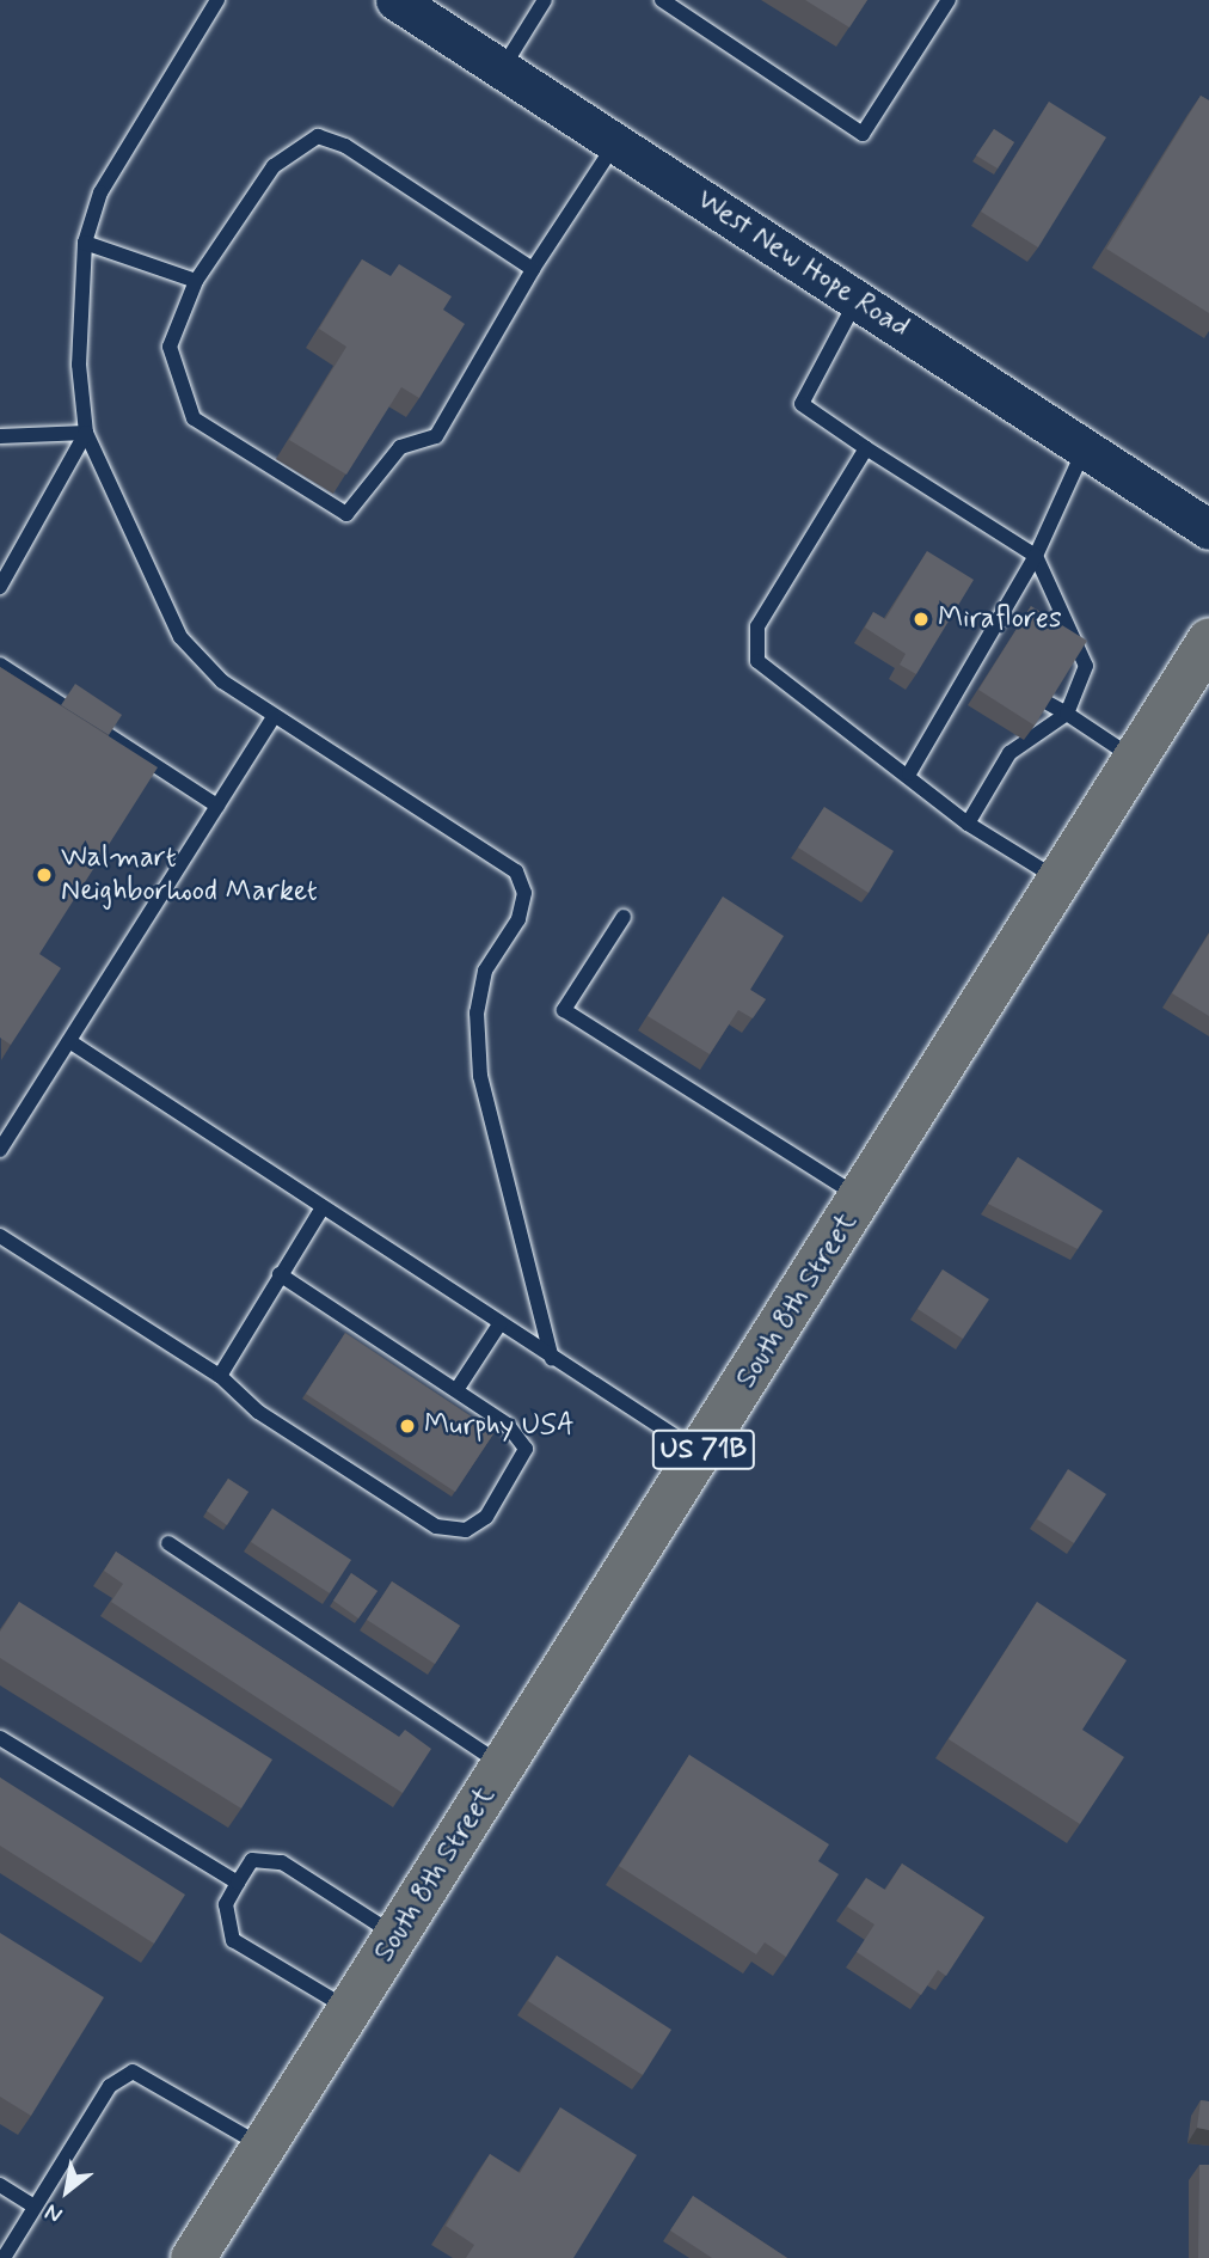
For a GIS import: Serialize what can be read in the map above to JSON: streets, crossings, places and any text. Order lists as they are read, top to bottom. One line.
{"streets":{"main road":["West New Hope Road","South 8th Street","US 71B"]},"places":["Miraflores","Walmart Neighborhood Market","Murphy USA"],"north":"bottom left"}
